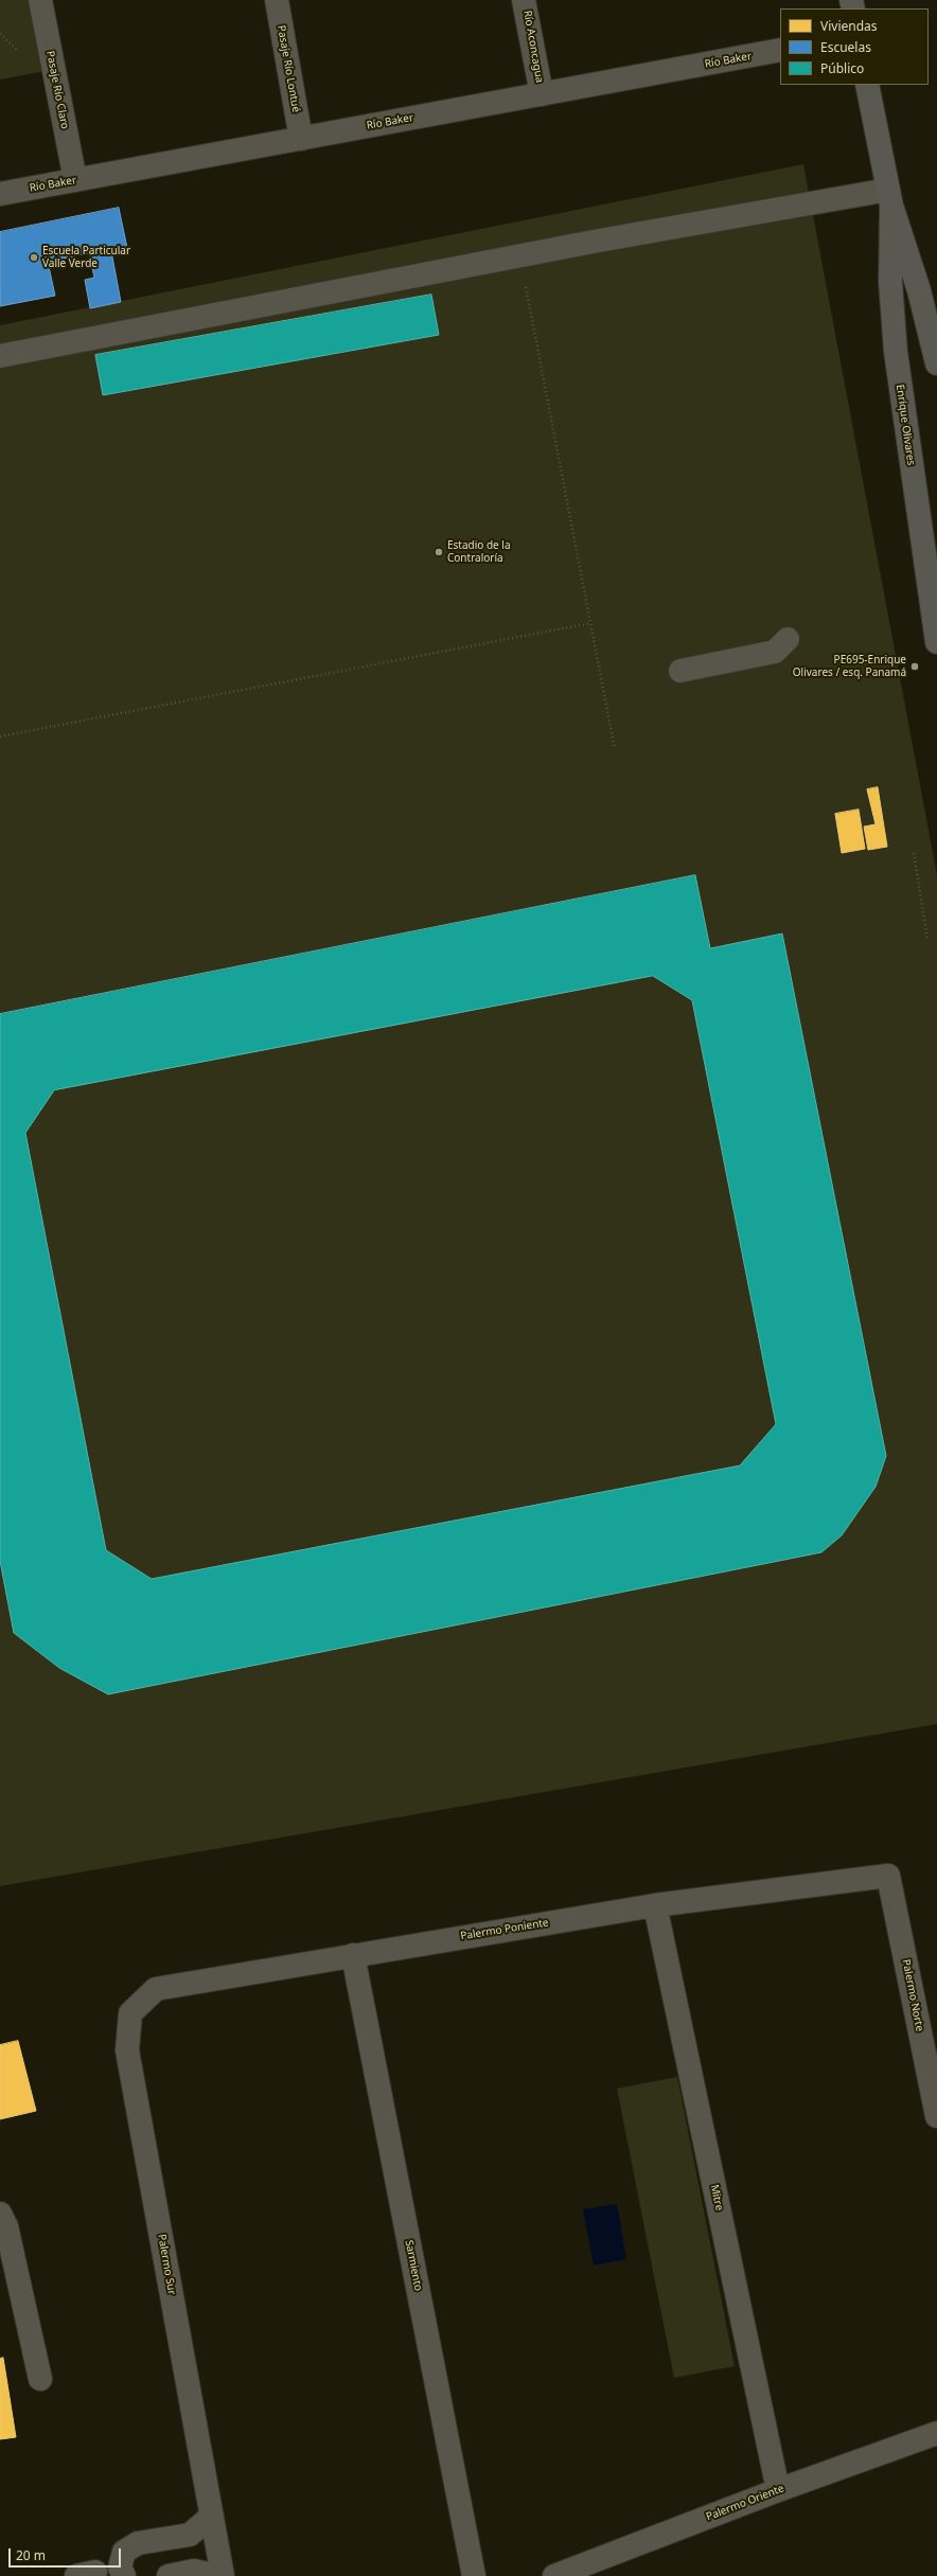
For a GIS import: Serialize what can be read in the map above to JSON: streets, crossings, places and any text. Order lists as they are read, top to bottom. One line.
{"streets":{"main road":["Enrique Olivares"],"street":["Río Aconcagua","Río Baker","Pasaje Río Lontué","Pasaje Río Claro","Palermo Poniente","Palermo Norte","Mitre","Palermo Sur","Sarmiento","Palermo Oriente"]},"crossings":[["Río Aconcagua","Río Baker"],["Río Baker","Pasaje Río Lontué"],["Río Baker","Pasaje Río Claro"],["Palermo Poniente","Palermo Norte"],["Palermo Poniente","Mitre"],["Palermo Poniente","Palermo Sur"],["Palermo Poniente","Sarmiento"],["Mitre","Palermo Oriente"]],"places":["Escuela Particular Valle Verde","Estadio de la Contraloría","PE695-Enrique Olivares / esq. Panamá"],"legend":["Viviendas","Escuelas","Público"],"scale_bar":"20 m"}
